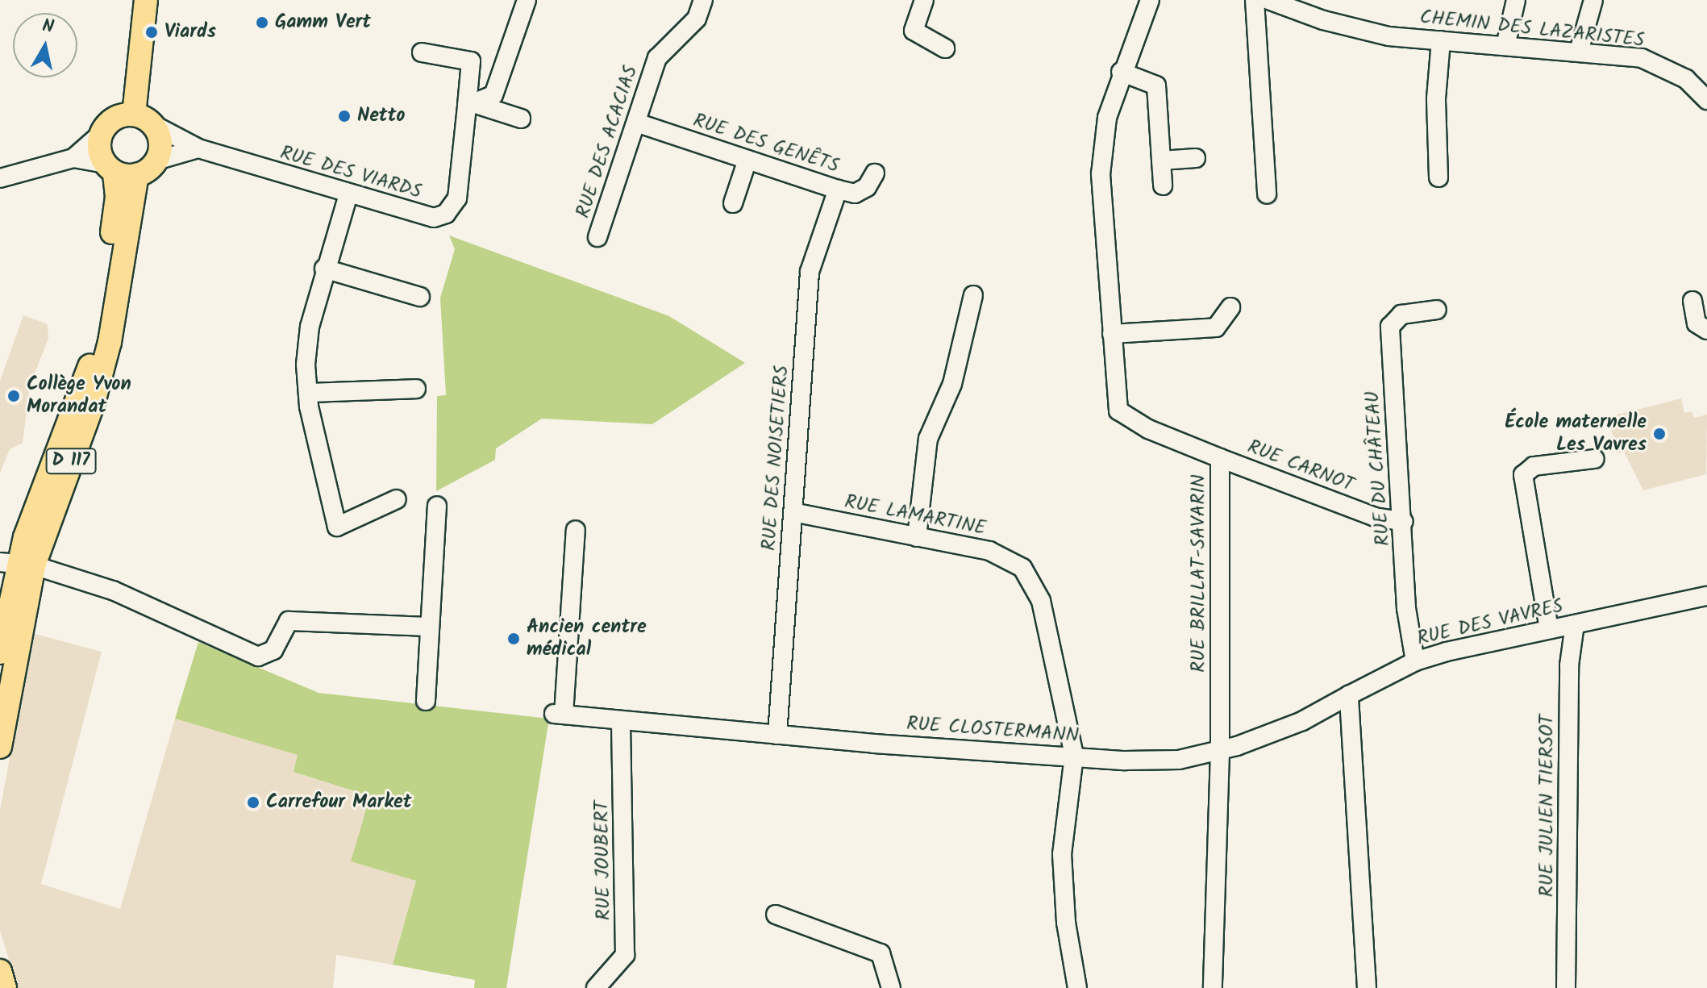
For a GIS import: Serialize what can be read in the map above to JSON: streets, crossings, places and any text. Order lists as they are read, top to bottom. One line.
{"streets":{"main road":["D 117"],"street":["CHEMIN DES LAZARISTES","RUE DES ACACIAS","RUE DES GENÊTS","RUE DES VIARDS","RUE DES NOISETIERS","RUE CARNOT","RUE DU CHÂTEAU","RUE LAMARTINE","RUE BRILLAT-SAVARIN","RUE DES VAVRES","RUE CLOSTERMANN","RUE JULIEN TIERSOT","RUE JOUBERT"]},"crossings":[["RUE DES ACACIAS","RUE DES GENÊTS"],["RUE DES GENÊTS","RUE DES NOISETIERS"],["RUE DES VIARDS","D 117"],["RUE DES NOISETIERS","RUE LAMARTINE"],["RUE DES NOISETIERS","RUE CLOSTERMANN"],["RUE CARNOT","RUE DU CHÂTEAU"],["RUE CARNOT","RUE BRILLAT-SAVARIN"],["RUE DU CHÂTEAU","RUE DES VAVRES"],["RUE LAMARTINE","RUE CLOSTERMANN"],["RUE BRILLAT-SAVARIN","RUE CLOSTERMANN"],["RUE DES VAVRES","RUE CLOSTERMANN"],["RUE DES VAVRES","RUE JULIEN TIERSOT"],["RUE CLOSTERMANN","RUE JOUBERT"]],"places":["Gamm Vert","Viards","Netto","Collège Yvon Morandat","École maternelle Les Vavres","Ancien centre médical","Carrefour Market"],"north":"top"}
